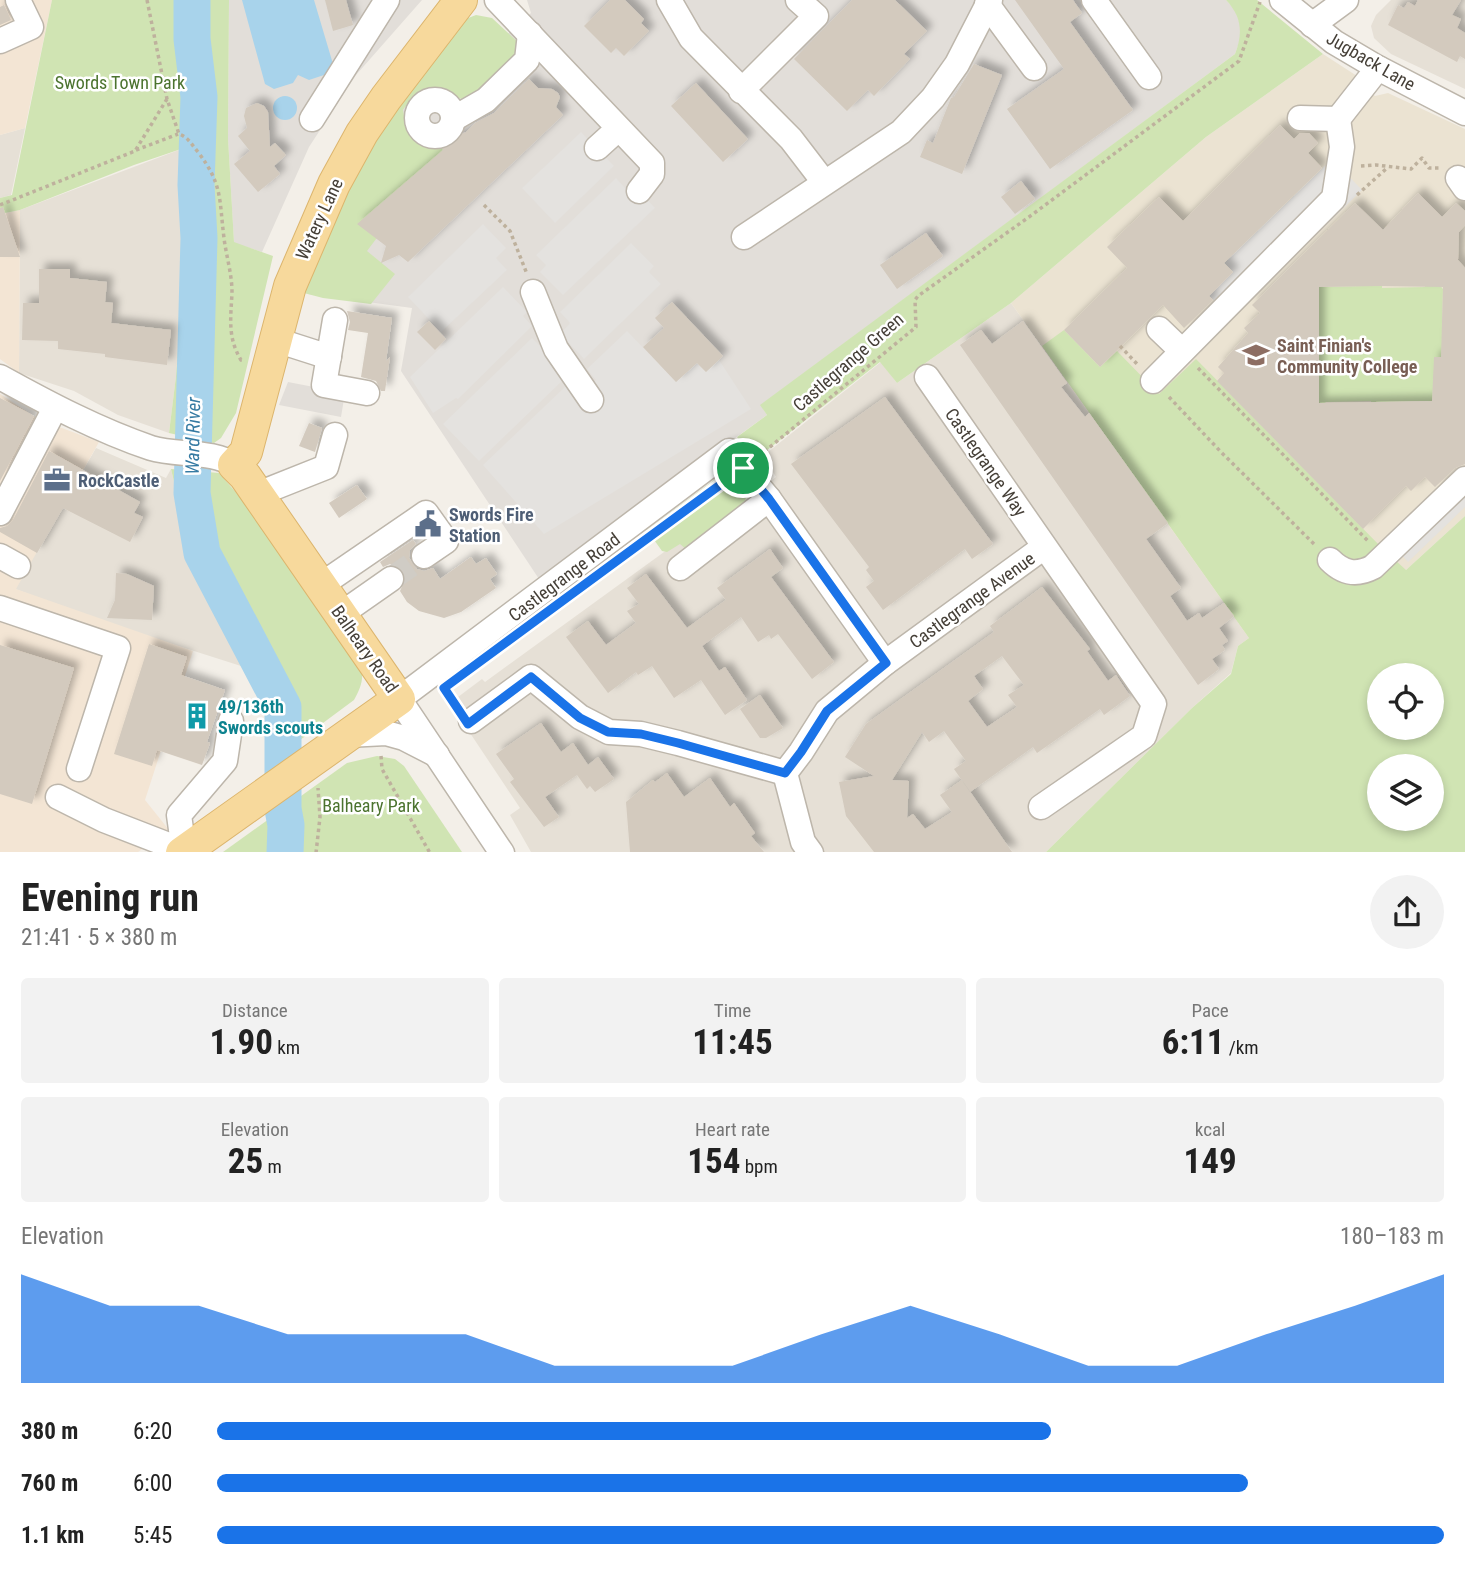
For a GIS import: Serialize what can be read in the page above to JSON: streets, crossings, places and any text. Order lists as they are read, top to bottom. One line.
{"streets":{"main road":["Watery Lane","Castlegrange Road","Balheary Road"],"street":["Jugback Lane","Castlegrange Way","Castlegrange Avenue"],"path":["Castlegrange Green"]},"crossings":[["Watery Lane","Balheary Road"],["Castlegrange Green","Castlegrange Road"],["Castlegrange Way","Castlegrange Avenue"],["Castlegrange Road","Castlegrange Avenue"],["Castlegrange Road","Balheary Road"]],"water":["Ward River"],"parks":["Swords Town Park","Balheary Park"],"places":{"school or university":["Saint Finian's Community College"],"office":["RockCastle"],"public building":["Swords Fire Station"],"building":["49/136th Swords scouts"]},"page":{"heading":["Evening run","21:41 · 5 × 380 m"],"stats":[["Distance","1.90 km"],["Time","11:45"],["Pace","6:11 /km"],["Elevation","25 m"],["Heart rate","154 bpm"],["kcal","149"]],"chart":["Elevation","180–183 m"],"list":[{"name":"380 m","note":"6:20"},{"name":"760 m","note":"6:00"},{"name":"1.1 km","note":"5:45"}]}}
